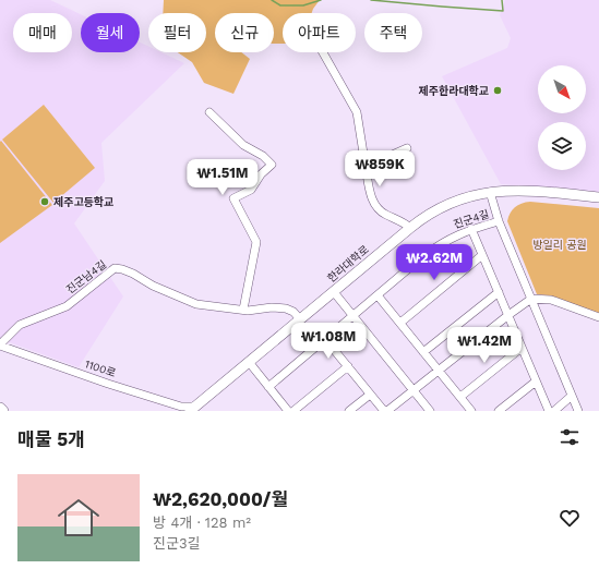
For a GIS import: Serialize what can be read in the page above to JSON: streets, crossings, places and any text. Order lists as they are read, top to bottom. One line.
{"streets":{"main road":["한라대학로"],"street":["진군4길","진군남4길","1100로"]},"crossings":[["한라대학로","진군남4길"],["한라대학로","1100로"],["진군남4길","1100로"]],"parks":["방일리 공원"],"places":["제주한라대학교","제주고등학교"],"north":"bottom right","page":{"chip":["매매","월세","필터","신규","아파트","주택"],"price":["₩859K","₩1.51M","₩2.62M","₩1.08M","₩1.42M"],"heading":"매물 5개","list":[{"name":"₩2,620,000/월","note":"방 4개 · 128 m² · 진군3길"}]}}
